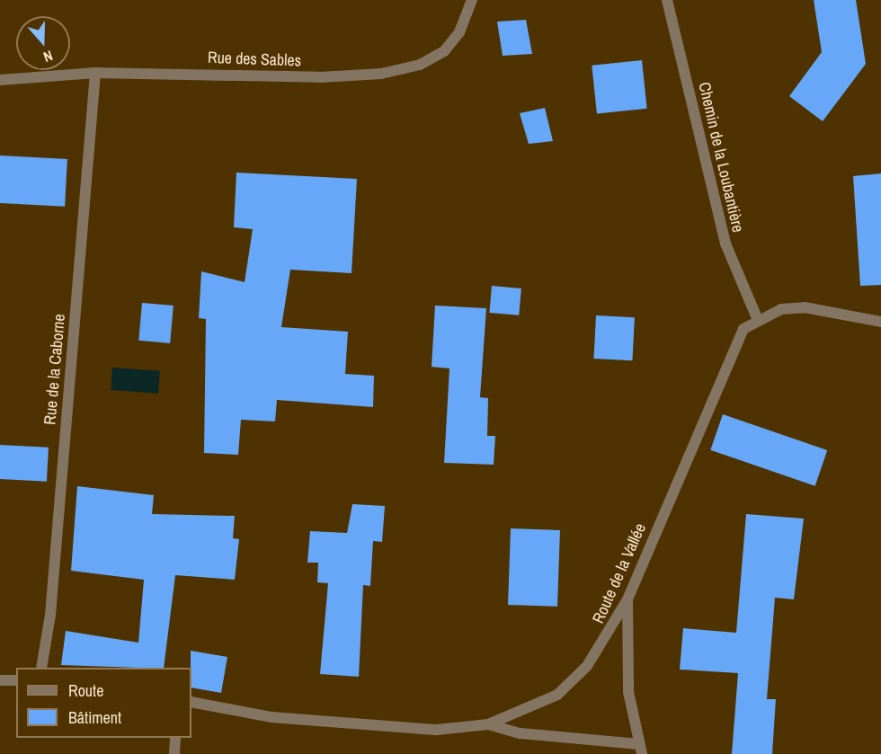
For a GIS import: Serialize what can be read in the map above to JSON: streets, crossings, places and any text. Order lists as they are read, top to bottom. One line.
{"streets":{"street":["Rue des Sables","Chemin de la Loubantière","Rue de la Caborne","Route de la Vallée"]},"crossings":[["Rue des Sables","Rue de la Caborne"],["Chemin de la Loubantière","Route de la Vallée"]],"legend":["Route","Bâtiment"],"north":"bottom"}
